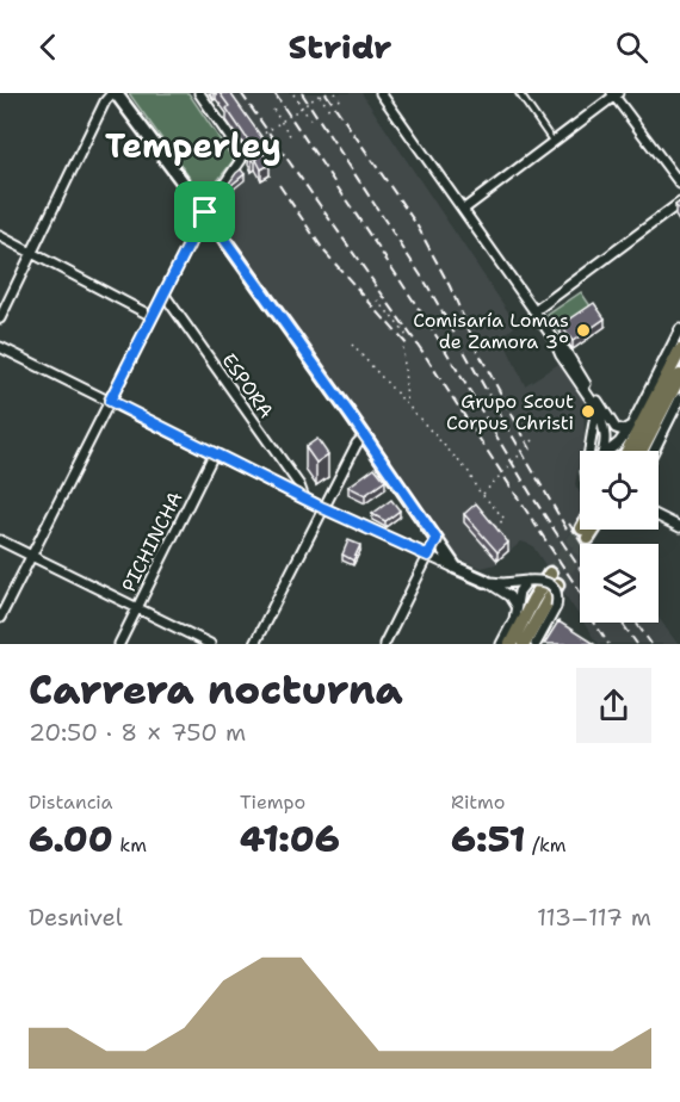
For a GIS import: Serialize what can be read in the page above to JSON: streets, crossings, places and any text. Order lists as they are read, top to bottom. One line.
{"streets":{"street":["ESPORA","PICHINCHA"]},"districts":["Temperley"],"places":["Comisaría Lomas de Zamora 3°","Grupo Scout Corpus Christi"],"page":{"header":"Stridr","heading":["Carrera nocturna","20:50 · 8 × 750 m"],"stats":[["Distancia","6.00 km"],["Tiempo","41:06"],["Ritmo","6:51 /km"]],"chart":["Desnivel","113–117 m"]}}
